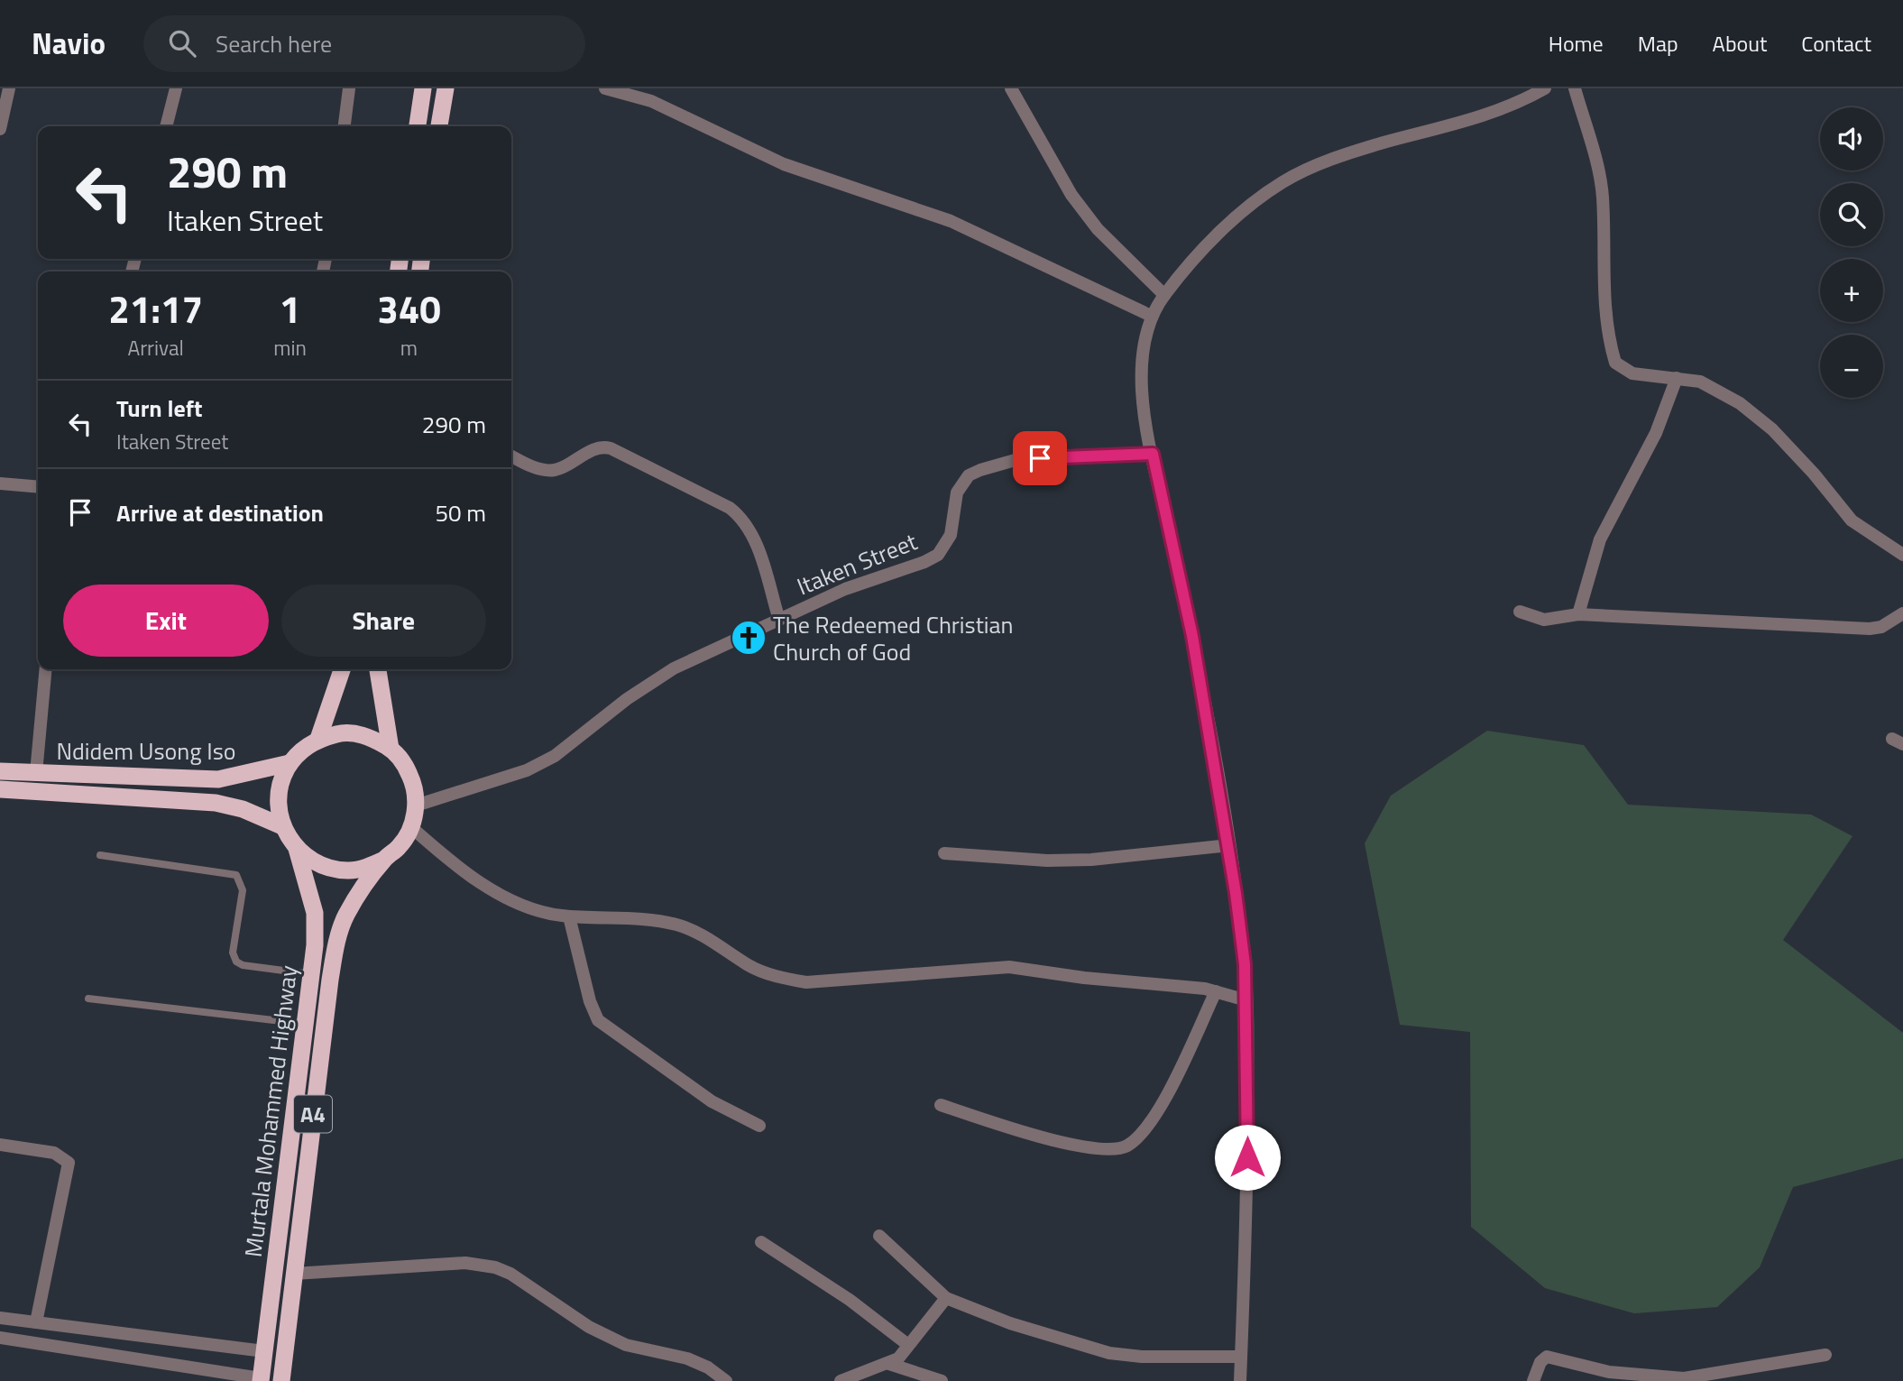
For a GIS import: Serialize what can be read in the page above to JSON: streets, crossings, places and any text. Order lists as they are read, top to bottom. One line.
{"streets":{"highway":["Ndidem Usong Iso","Murtala Mohammed Highway","A4"],"street":["Itaken Street"]},"crossings":[["Itaken Street","Ndidem Usong Iso"],["Itaken Street","Murtala Mohammed Highway"],["Itaken Street","A4"],["Ndidem Usong Iso","Murtala Mohammed Highway"],["Ndidem Usong Iso","A4"],["Murtala Mohammed Highway","A4"]],"places":{"church":["The Redeemed Christian Church of God"]},"page":{"header":"Navio","search":"Search here","nav":["Home","Map","About","Contact"],"map_buttons":["+","−"],"turn":["290 m","Itaken Street"],"eta":["21:17","Arrival","1","min","340","m"],"list":[{"name":"Turn left","note":"Itaken Street","value":"290 m"},{"name":"Arrive at destination","value":"50 m"}],"buttons":["Exit","Share"]}}
